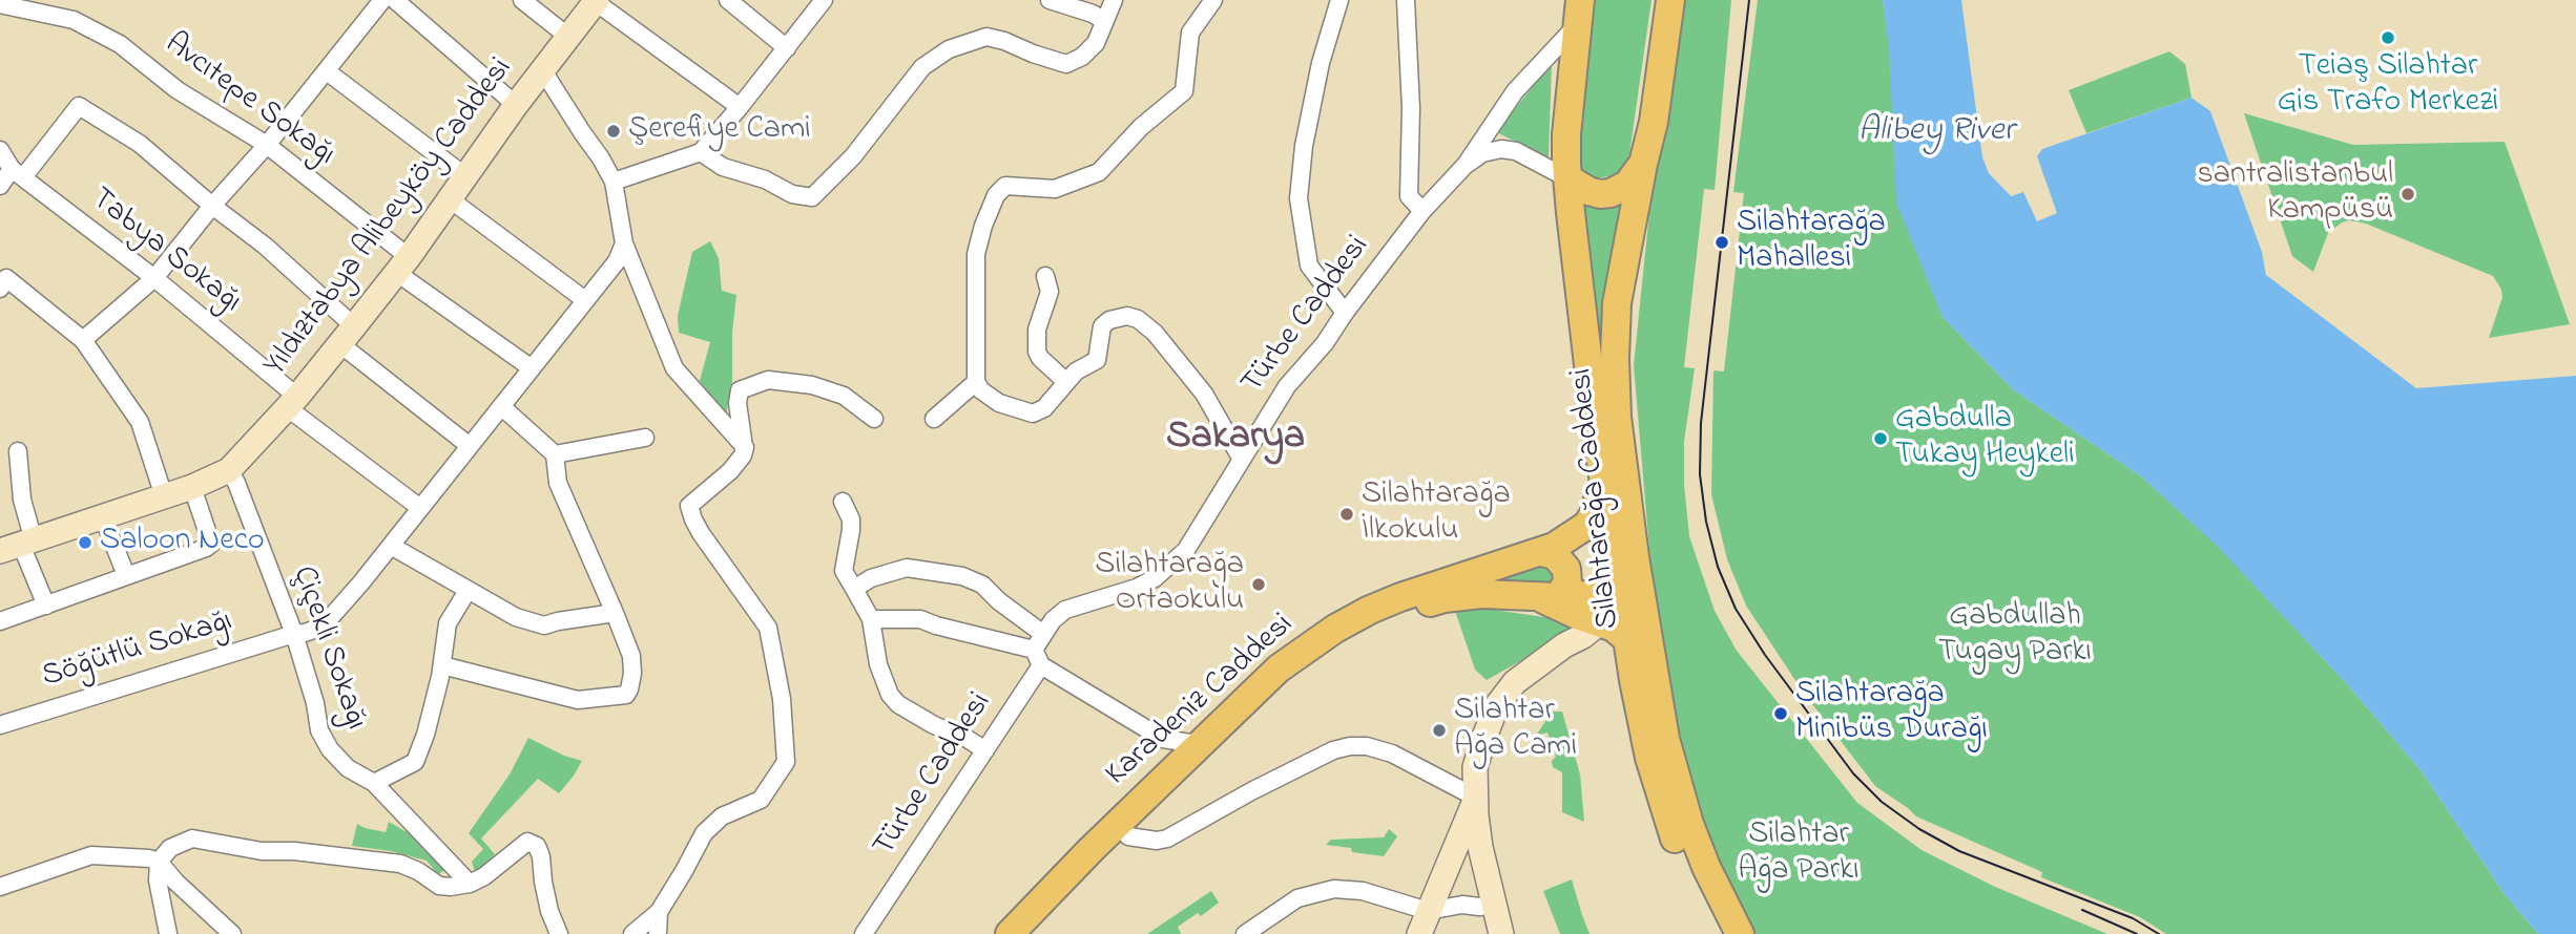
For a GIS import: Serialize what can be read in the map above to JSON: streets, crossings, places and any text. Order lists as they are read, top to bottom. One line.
{"streets":{"main road":["Yıldıztabya Alibeyköy Caddesi","Silahtarağa Caddesi","Karadeniz Caddesi"],"street":["Avcıtepe Sokağı","Tabya Sokağı","Türbe Caddesi","Çiçekli Sokağı","Söğütlü Sokağı"]},"crossings":[["Avcıtepe Sokağı","Yıldıztabya Alibeyköy Caddesi"],["Avcıtepe Sokağı","Söğütlü Sokağı"],["Yıldıztabya Alibeyköy Caddesi","Tabya Sokağı"],["Yıldıztabya Alibeyköy Caddesi","Çiçekli Sokağı"],["Tabya Sokağı","Söğütlü Sokağı"],["Silahtarağa Caddesi","Karadeniz Caddesi"],["Çiçekli Sokağı","Söğütlü Sokağı"]],"districts":["Sakarya"],"water":["Alibey River"],"parks":["Gabdullah Tugay Parkı","Silahtar Ağa Parkı"],"places":["Teiaş Silahtar Gis Trafo Merkezi","Şerefiye Cami","santralistanbul Kampüsü","Silahtarağa Mahallesi","Gabdulla Tukay Heykeli","Silahtarağa İlkokulu","Saloon Neco","Silahtarağa Ortaokulu","Silahtarağa Minibüs Durağı","Silahtar Ağa Cami"]}
